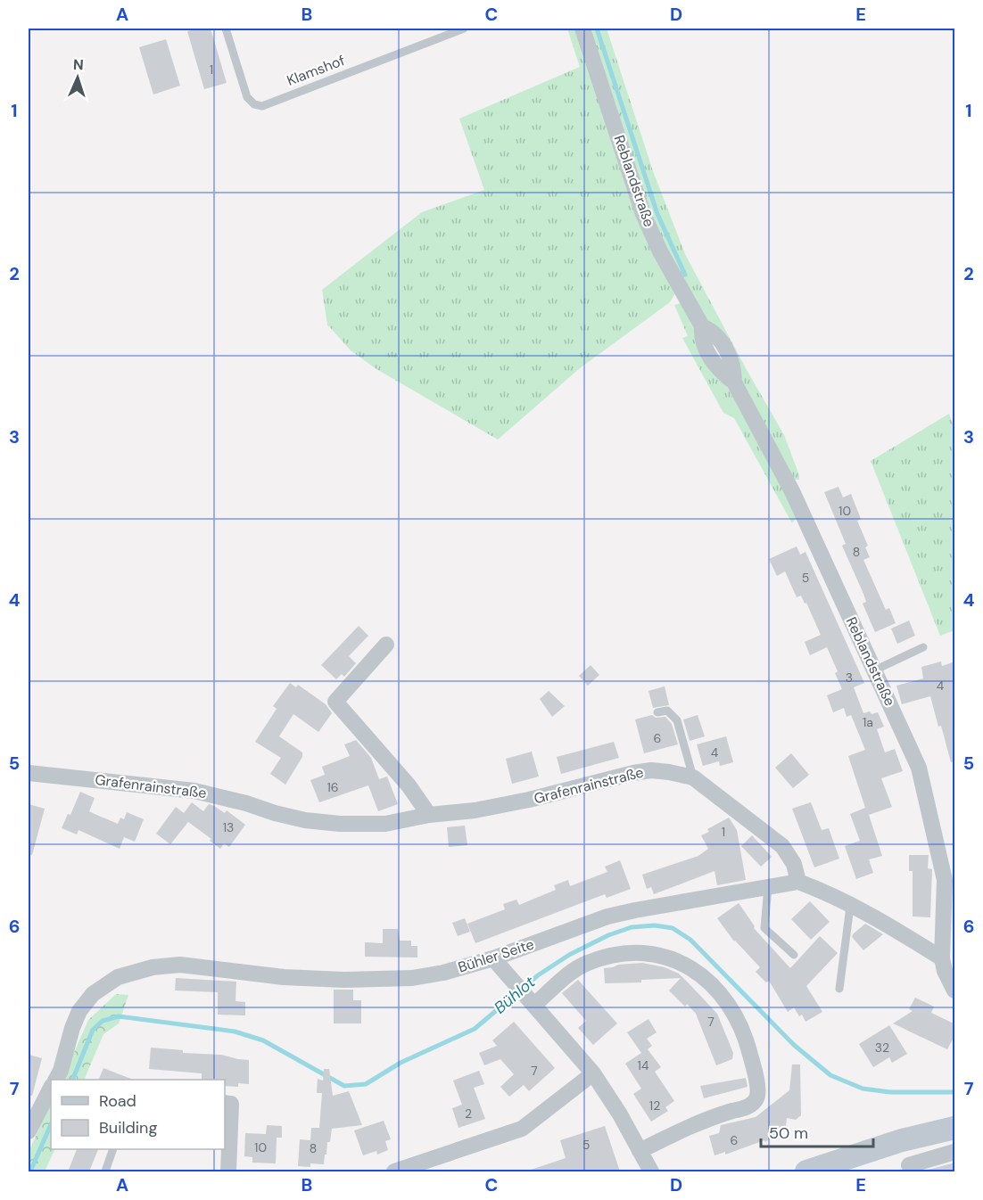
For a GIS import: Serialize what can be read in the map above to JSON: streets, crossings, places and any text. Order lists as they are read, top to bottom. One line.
{"streets":{"street":["Reblandstraße","Grafenrainstraße","Bühler Seite"],"lane":["Klamshof"]},"crossings":[["Grafenrainstraße","Bühler Seite"]],"water":["Bühlot"],"house_numbers":["1","10","8","5","3","4","1a","6","4","16","13","1","7","32","14","7","12","2","6","5","10","8"],"legend":["Road","Building"],"scale_bar":"50 m","north":"top","grid":{"columns":["A","B","C","D","E"],"rows":["1","2","3","4","5","6","7"]}}
